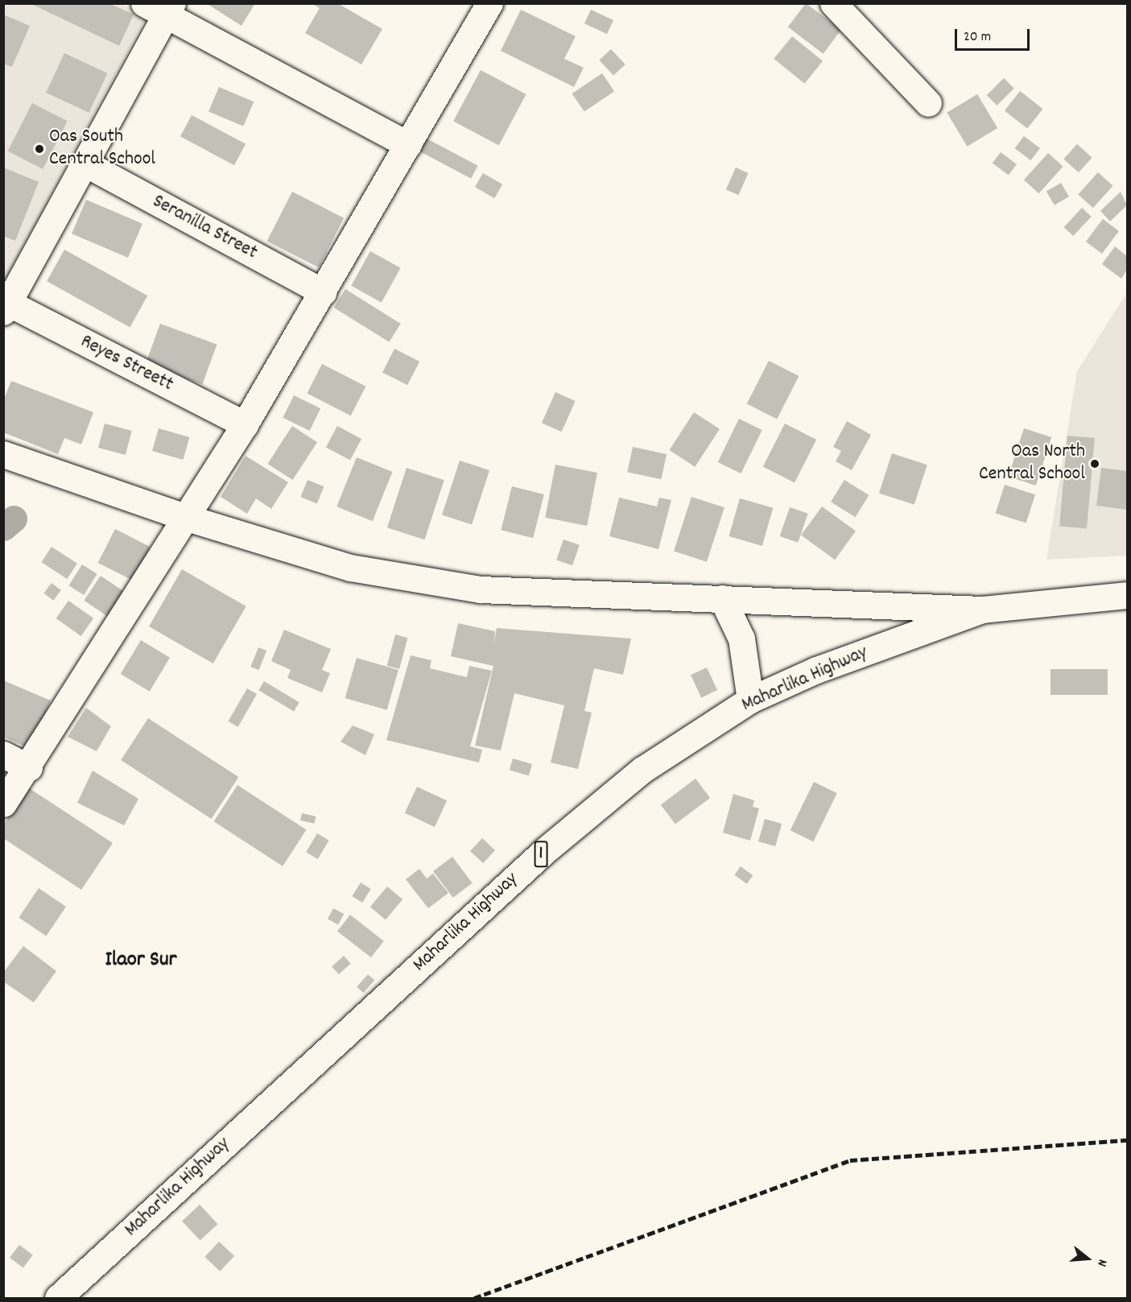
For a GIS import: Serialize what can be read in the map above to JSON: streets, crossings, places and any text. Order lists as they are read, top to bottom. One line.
{"streets":{"main road":["Seranilla Street","Reyes Streett","Maharlika Highway","1"]},"districts":["Ilaor Sur"],"places":["Oas South Central School","Oas North Central School"],"scale_bar":"20 m","north":"right"}
